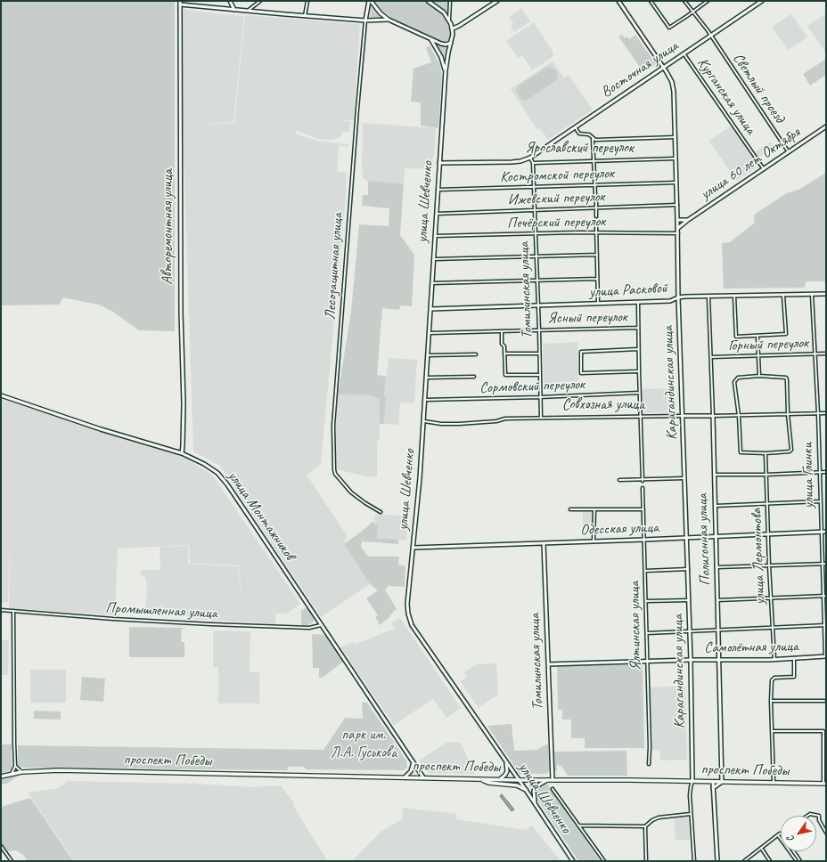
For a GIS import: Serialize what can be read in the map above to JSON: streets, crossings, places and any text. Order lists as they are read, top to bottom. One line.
{"streets":{"main road":["Восточная улица","Ярославский переулок","улица 60 лет Октября","улица Шевченко","Авторемонтная улица","Лесозащитная улица","Томилинская улица","улица Расковой","Карагандинская улица","Совхозная улица","улица Монтажников","Одесская улица","Полигонная улица","Самолётная улица","проспект Победы"],"street":["Светлый проезд","Курганская улица","Костромской переулок","Ижевский переулок","Печёрский переулок","Ясный переулок","Горный переулок","Сормовский переулок","улица Глинки","улица Лермонтова","Промышленная улица","Ялтинская улица"]},"crossings":[["Восточная улица","Светлый проезд"],["Восточная улица","Курганская улица"],["Восточная улица","Ярославский переулок"],["Восточная улица","Карагандинская улица"],["Светлый проезд","улица 60 лет Октября"],["Курганская улица","улица 60 лет Октября"],["Ярославский переулок","улица Шевченко"],["Ярославский переулок","Томилинская улица"],["Ярославский переулок","Карагандинская улица"],["улица 60 лет Октября","Карагандинская улица"],["Костромской переулок","улица Шевченко"],["Костромской переулок","Томилинская улица"],["Костромской переулок","Карагандинская улица"],["Ижевский переулок","улица Шевченко"],["Ижевский переулок","Томилинская улица"],["Ижевский переулок","Карагандинская улица"],["улица Шевченко","Печёрский переулок"],["улица Шевченко","улица Расковой"],["улица Шевченко","Ясный переулок"],["улица Шевченко","Сормовский переулок"],["улица Шевченко","Совхозная улица"],["улица Шевченко","Одесская улица"],["улица Шевченко","проспект Победы"],["Печёрский переулок","Томилинская улица"],["Печёрский переулок","Карагандинская улица"],["Авторемонтная улица","улица Монтажников"],["Томилинская улица","улица Расковой"],["Томилинская улица","Ясный переулок"],["Томилинская улица","Сормовский переулок"],["Томилинская улица","Совхозная улица"],["Томилинская улица","Одесская улица"],["Томилинская улица","Самолётная улица"],["Томилинская улица","проспект Победы"],["улица Расковой","Карагандинская улица"],["улица Расковой","улица Глинки"],["улица Расковой","Полигонная улица"],["Горный переулок","улица Глинки"],["Горный переулок","Полигонная улица"],["Карагандинская улица","Совхозная улица"],["Карагандинская улица","Одесская улица"],["Карагандинская улица","Самолётная улица"],["Карагандинская улица","проспект Победы"],["Совхозная улица","улица Глинки"],["Совхозная улица","Полигонная улица"],["улица Глинки","Одесская улица"],["улица Глинки","Самолётная улица"],["улица Монтажников","Промышленная улица"],["улица Монтажников","проспект Победы"],["Одесская улица","Полигонная улица"],["Одесская улица","улица Лермонтова"],["Одесская улица","Ялтинская улица"],["Полигонная улица","Самолётная улица"],["Полигонная улица","проспект Победы"],["улица Лермонтова","Самолётная улица"],["Ялтинская улица","Самолётная улица"]],"parks":["парк им. Л.А. Гуськова"],"north":"bottom left"}
